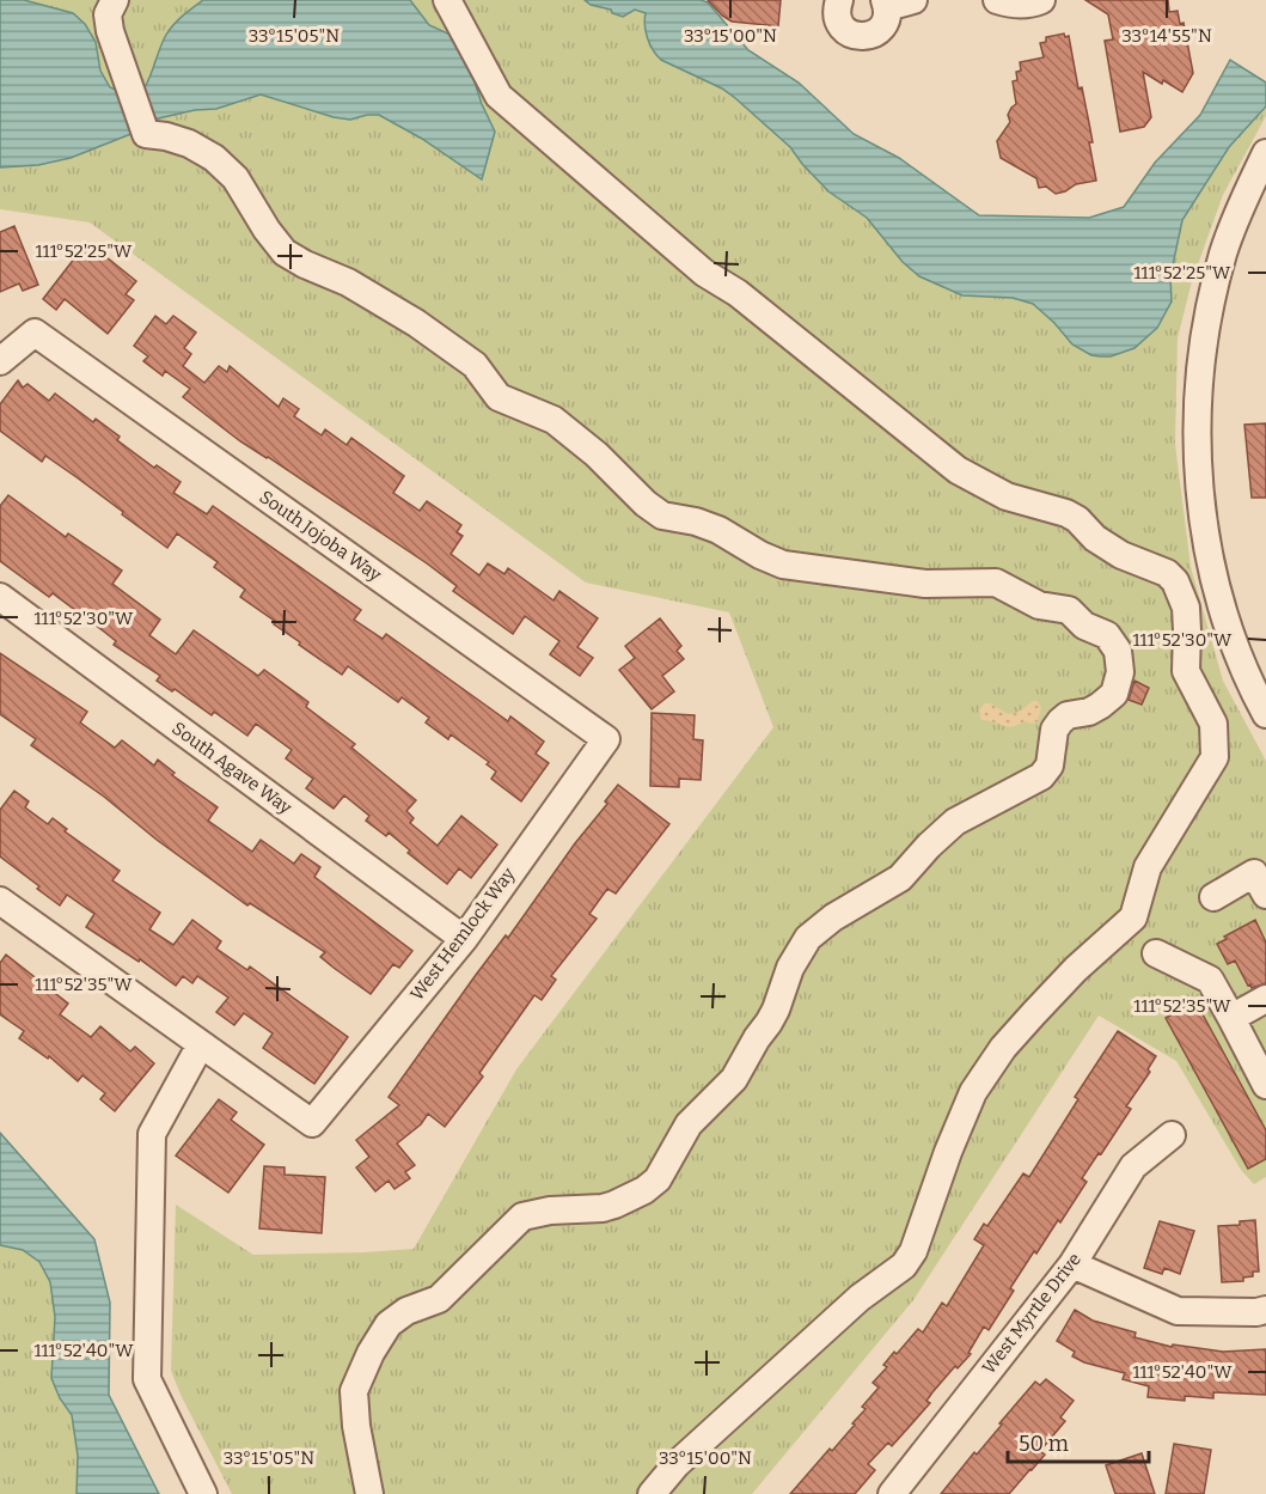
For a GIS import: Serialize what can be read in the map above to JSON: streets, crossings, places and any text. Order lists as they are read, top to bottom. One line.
{"streets":{"street":["South Jojoba Way","South Agave Way","West Hemlock Way","West Myrtle Drive"]},"crossings":[["South Jojoba Way","West Hemlock Way"],["South Agave Way","West Hemlock Way"]],"scale_bar":"50 m","coordinates":["33°15'05\"N","33°15'00\"N","33°14'55\"N","111°52'25\"W","111°52'30\"W","111°52'35\"W","111°52'40\"W"]}
